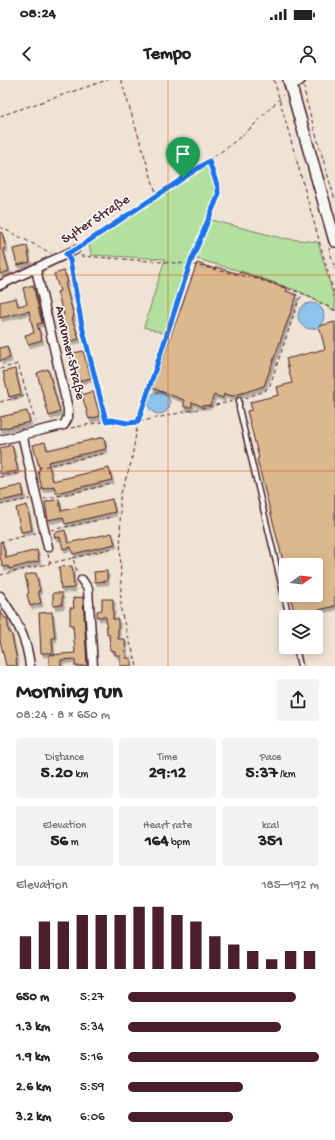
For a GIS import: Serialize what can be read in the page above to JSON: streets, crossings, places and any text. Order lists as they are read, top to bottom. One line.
{"streets":{"street":["Sylter Straße","Amrumer Straße"]},"crossings":[["Sylter Straße","Amrumer Straße"]],"north":"right","page":{"status":"08:24","header":"Tempo","heading":["Morning run","08:24 · 8 × 650 m"],"stats":[["Distance","5.20 km"],["Time","29:12"],["Pace","5:37 /km"],["Elevation","56 m"],["Heart rate","164 bpm"],["kcal","351"]],"chart":["Elevation","185–192 m"],"list":[{"name":"650 m","note":"5:27"},{"name":"1.3 km","note":"5:34"},{"name":"1.9 km","note":"5:16"},{"name":"2.6 km","note":"5:59"},{"name":"3.2 km","note":"6:06"}]}}
